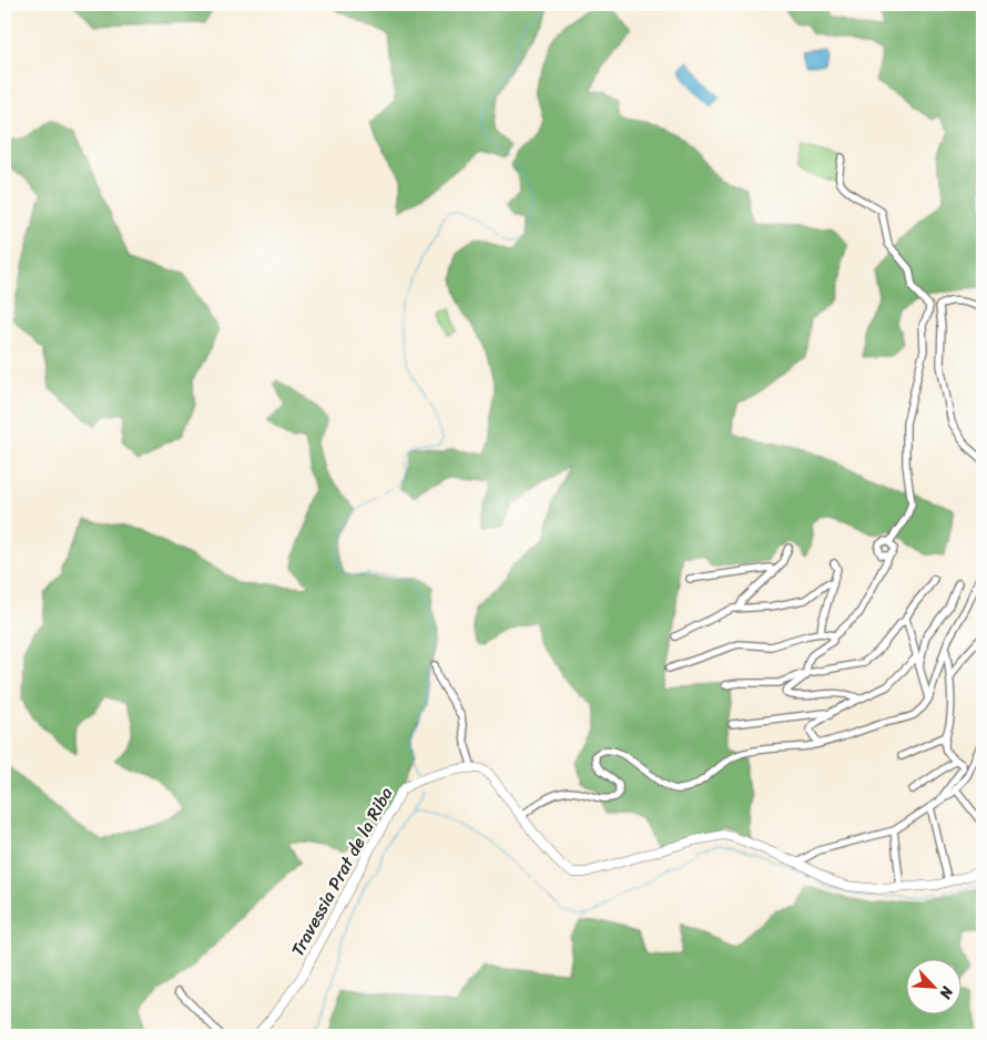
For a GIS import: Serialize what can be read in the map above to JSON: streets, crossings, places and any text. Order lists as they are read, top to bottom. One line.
{"streets":{"street":["Travessia Prat de la Riba"]},"north":"bottom right"}
